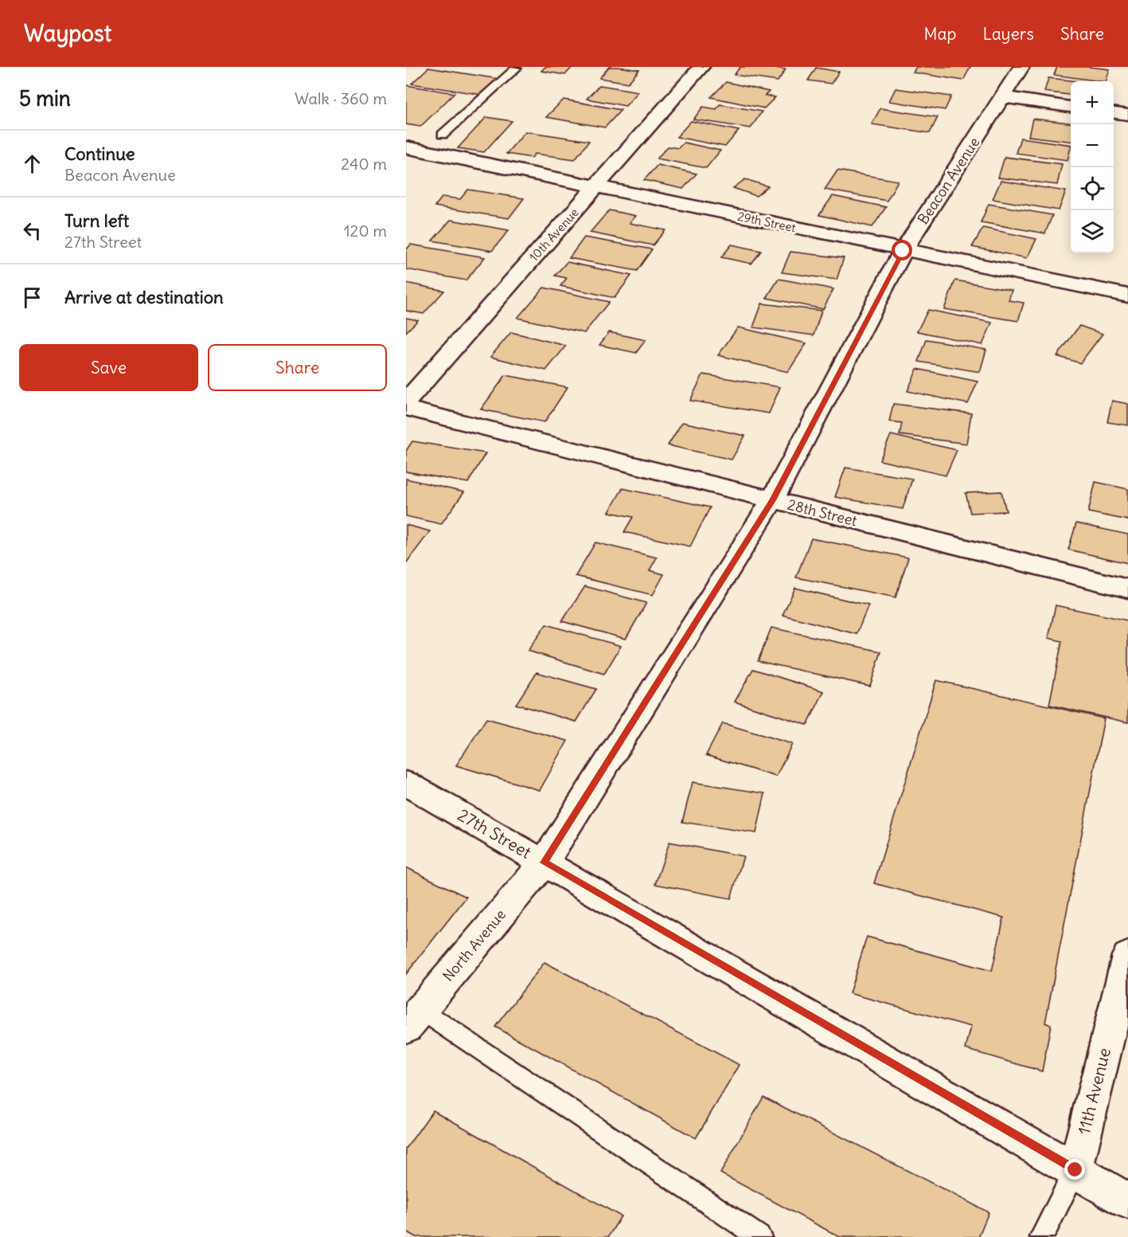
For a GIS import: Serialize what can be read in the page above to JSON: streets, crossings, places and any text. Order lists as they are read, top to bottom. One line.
{"streets":{"street":["Beacon Avenue","29th Street","10th Avenue","28th Street","27th Street","North Avenue","11th Avenue"]},"crossings":[["Beacon Avenue","29th Street"],["Beacon Avenue","28th Street"],["Beacon Avenue","27th Street"],["Beacon Avenue","North Avenue"],["29th Street","10th Avenue"],["27th Street","North Avenue"],["27th Street","11th Avenue"]],"page":{"header":"Waypost","nav":["Map","Layers","Share"],"heading":["5 min","Walk · 360 m"],"map_buttons":["+","−"],"list":[["Continue","Beacon Avenue","240 m"],["Turn left","27th Street","120 m"],"Arrive at destination"],"buttons":["Save","Share"]}}
